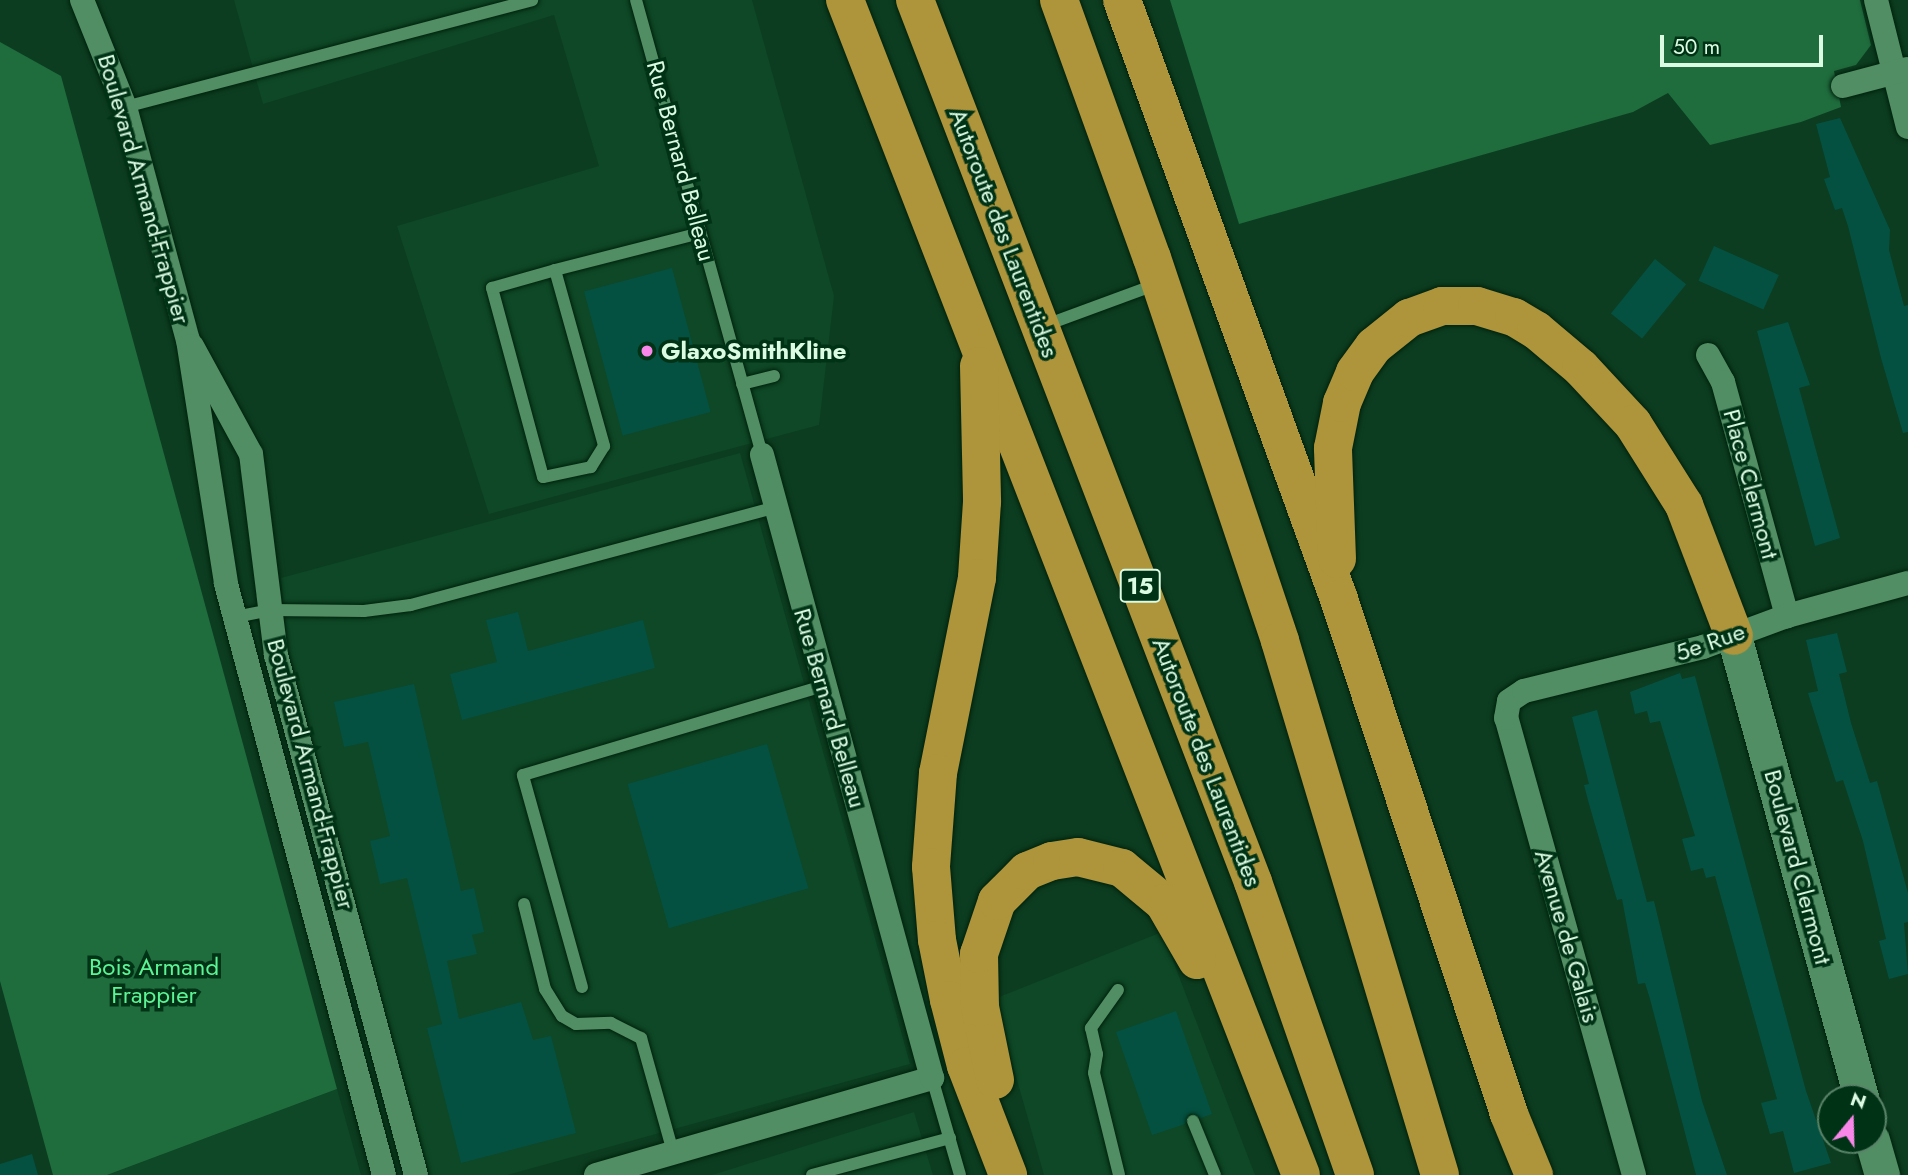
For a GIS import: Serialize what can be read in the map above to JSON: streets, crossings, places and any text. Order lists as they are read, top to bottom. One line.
{"streets":{"highway":["Autoroute des Laurentides","15"],"street":["Rue Bernard Belleau","Boulevard Armand-Frappier","Place Clermont","5e Rue","Boulevard Clermont","Avenue de Galais"]},"crossings":[["Place Clermont","5e Rue"],["5e Rue","Boulevard Clermont"],["5e Rue","Avenue de Galais"]],"parks":["Bois Armand Frappier"],"places":["GlaxoSmithKline"],"scale_bar":"50 m","north":"top"}
